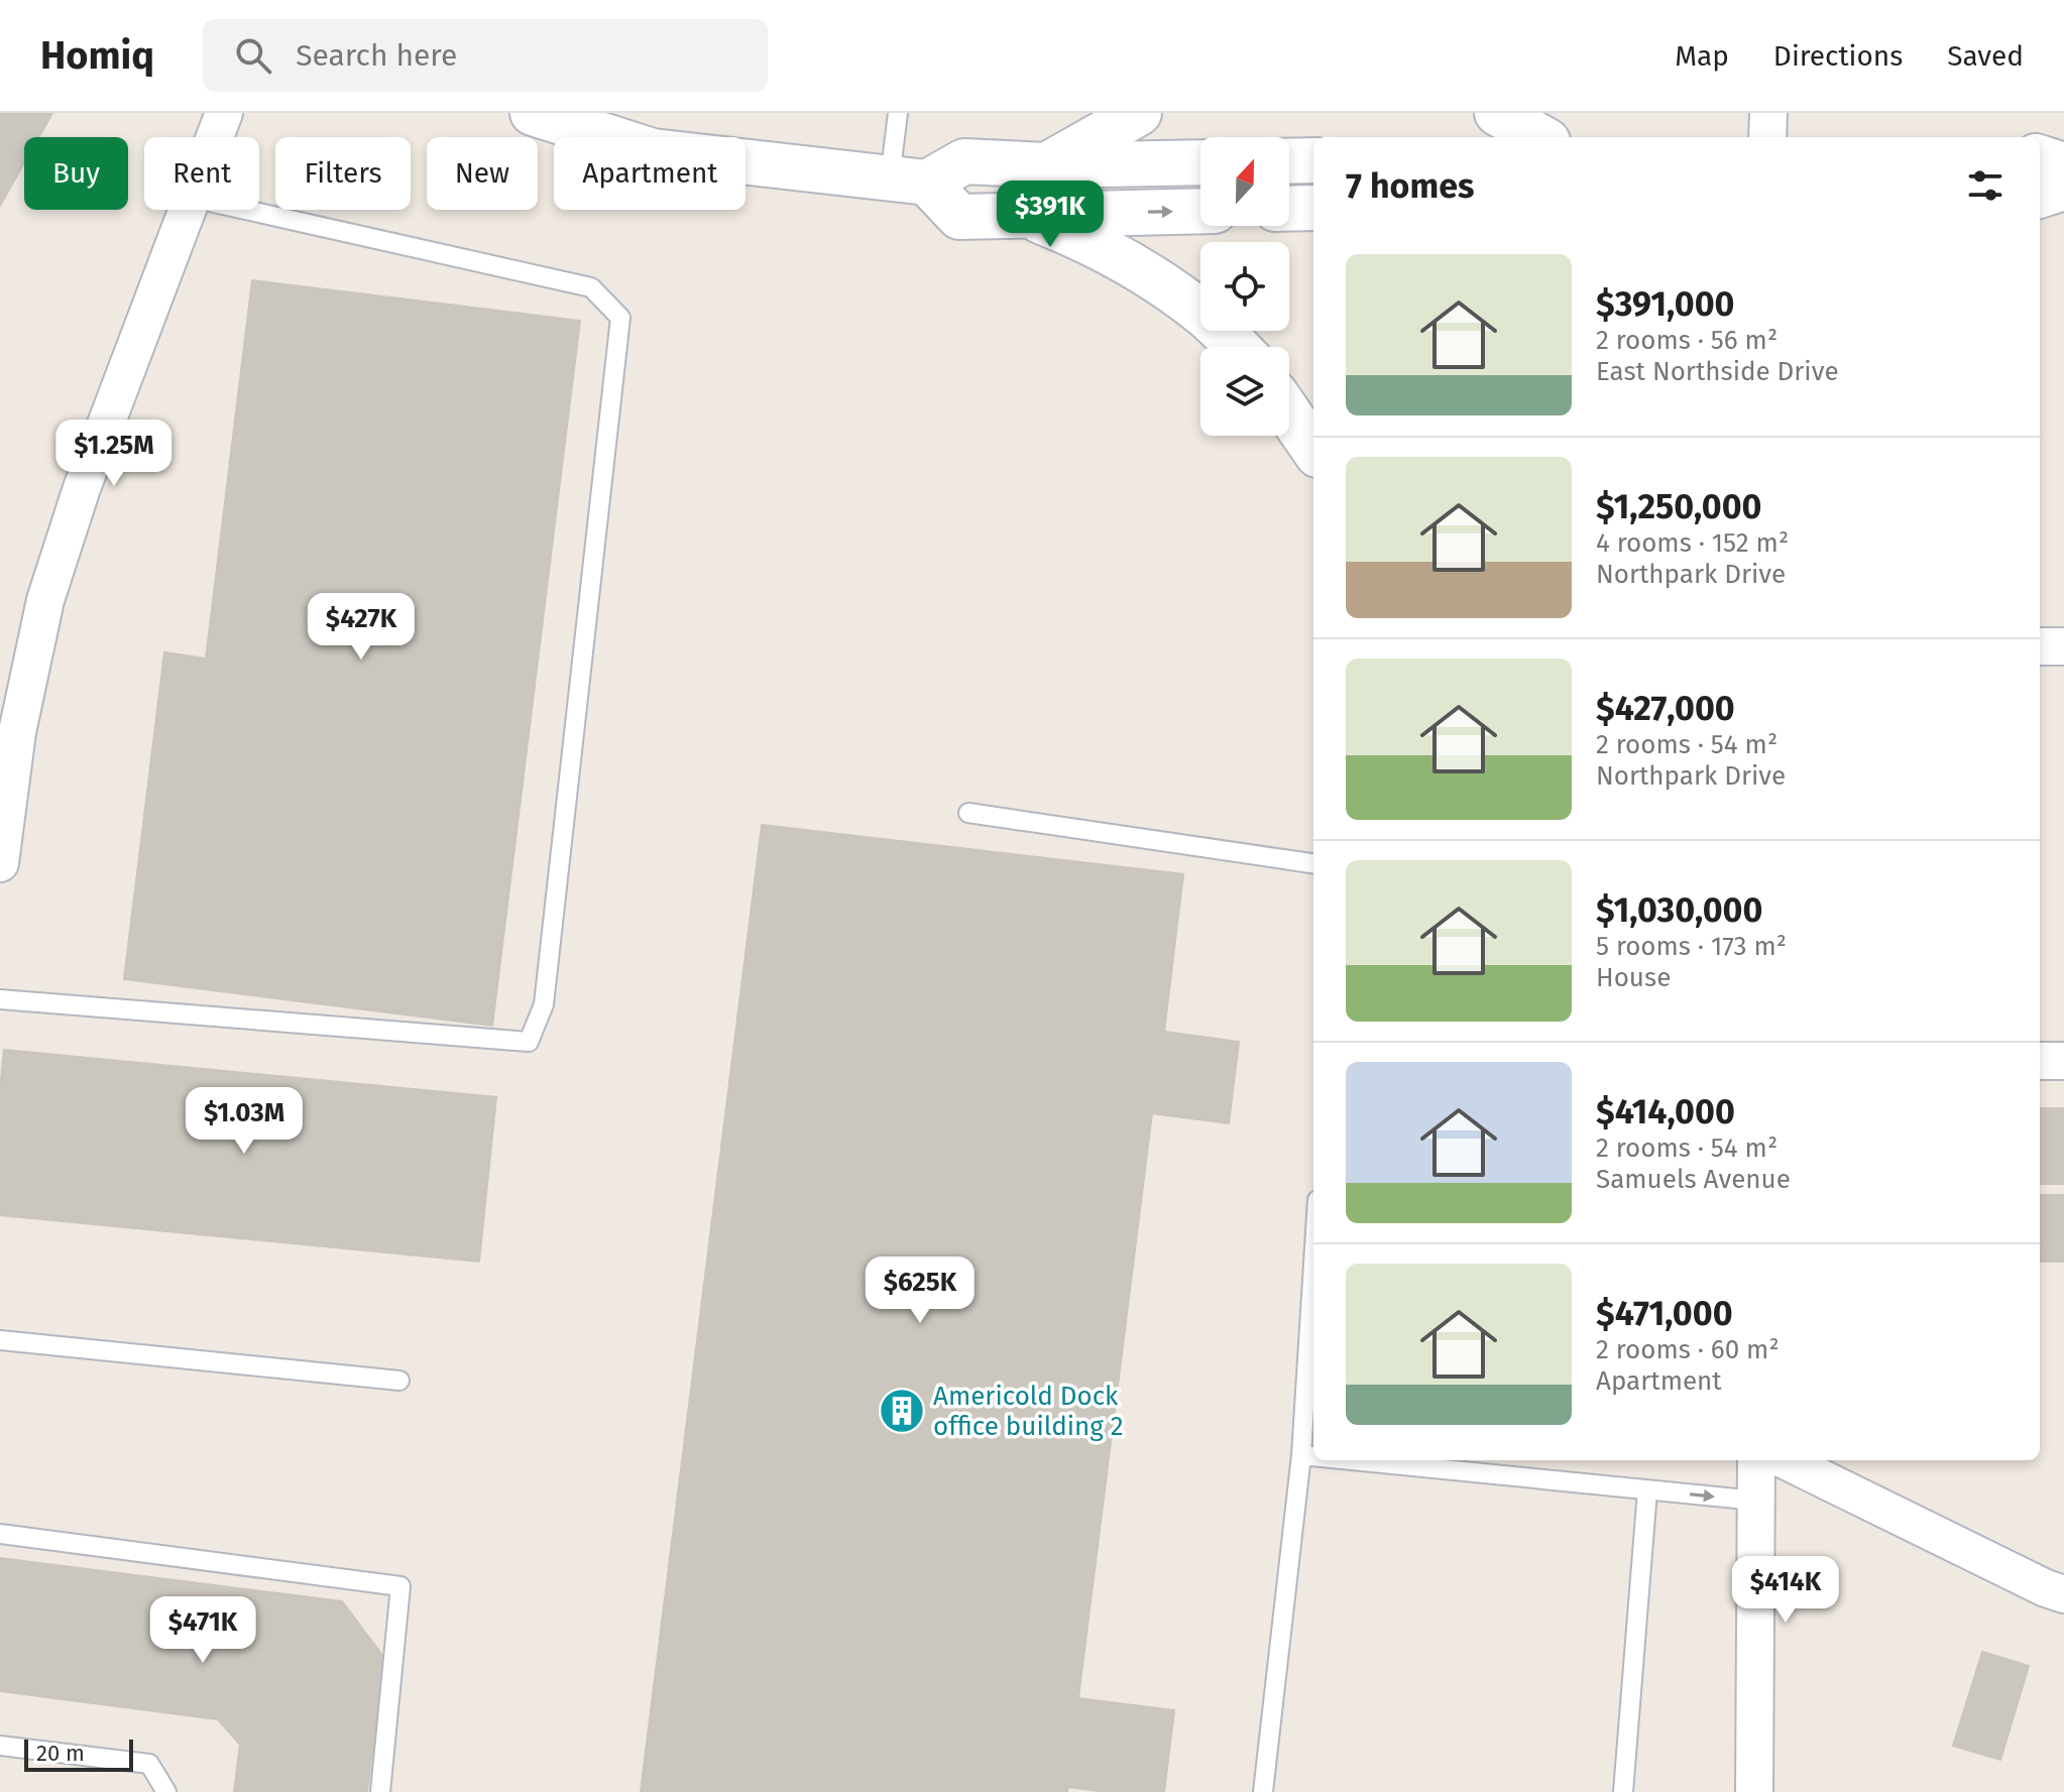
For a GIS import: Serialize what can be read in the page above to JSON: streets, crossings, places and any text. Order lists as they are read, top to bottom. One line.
{"places":{"building":["Americold Dock office building 2"]},"scale_bar":"20 m","north":"top","page":{"header":"Homiq","search":"Search here","nav":["Map","Directions","Saved"],"chip":["Buy","Rent","Filters","New","Apartment"],"heading":"7 homes","price":["$391K","$1.25M","$427K","$1.03M","$625K","$414K","$471K"],"list":[{"name":"$391,000","note":"2 rooms · 56 m² · East Northside Drive"},{"name":"$1,250,000","note":"4 rooms · 152 m² · Northpark Drive"},{"name":"$427,000","note":"2 rooms · 54 m² · Northpark Drive"},{"name":"$1,030,000","note":"5 rooms · 173 m² · House"},{"name":"$414,000","note":"2 rooms · 54 m² · Samuels Avenue"},{"name":"$471,000","note":"2 rooms · 60 m² · Apartment"}],"scale":"20 m"}}
